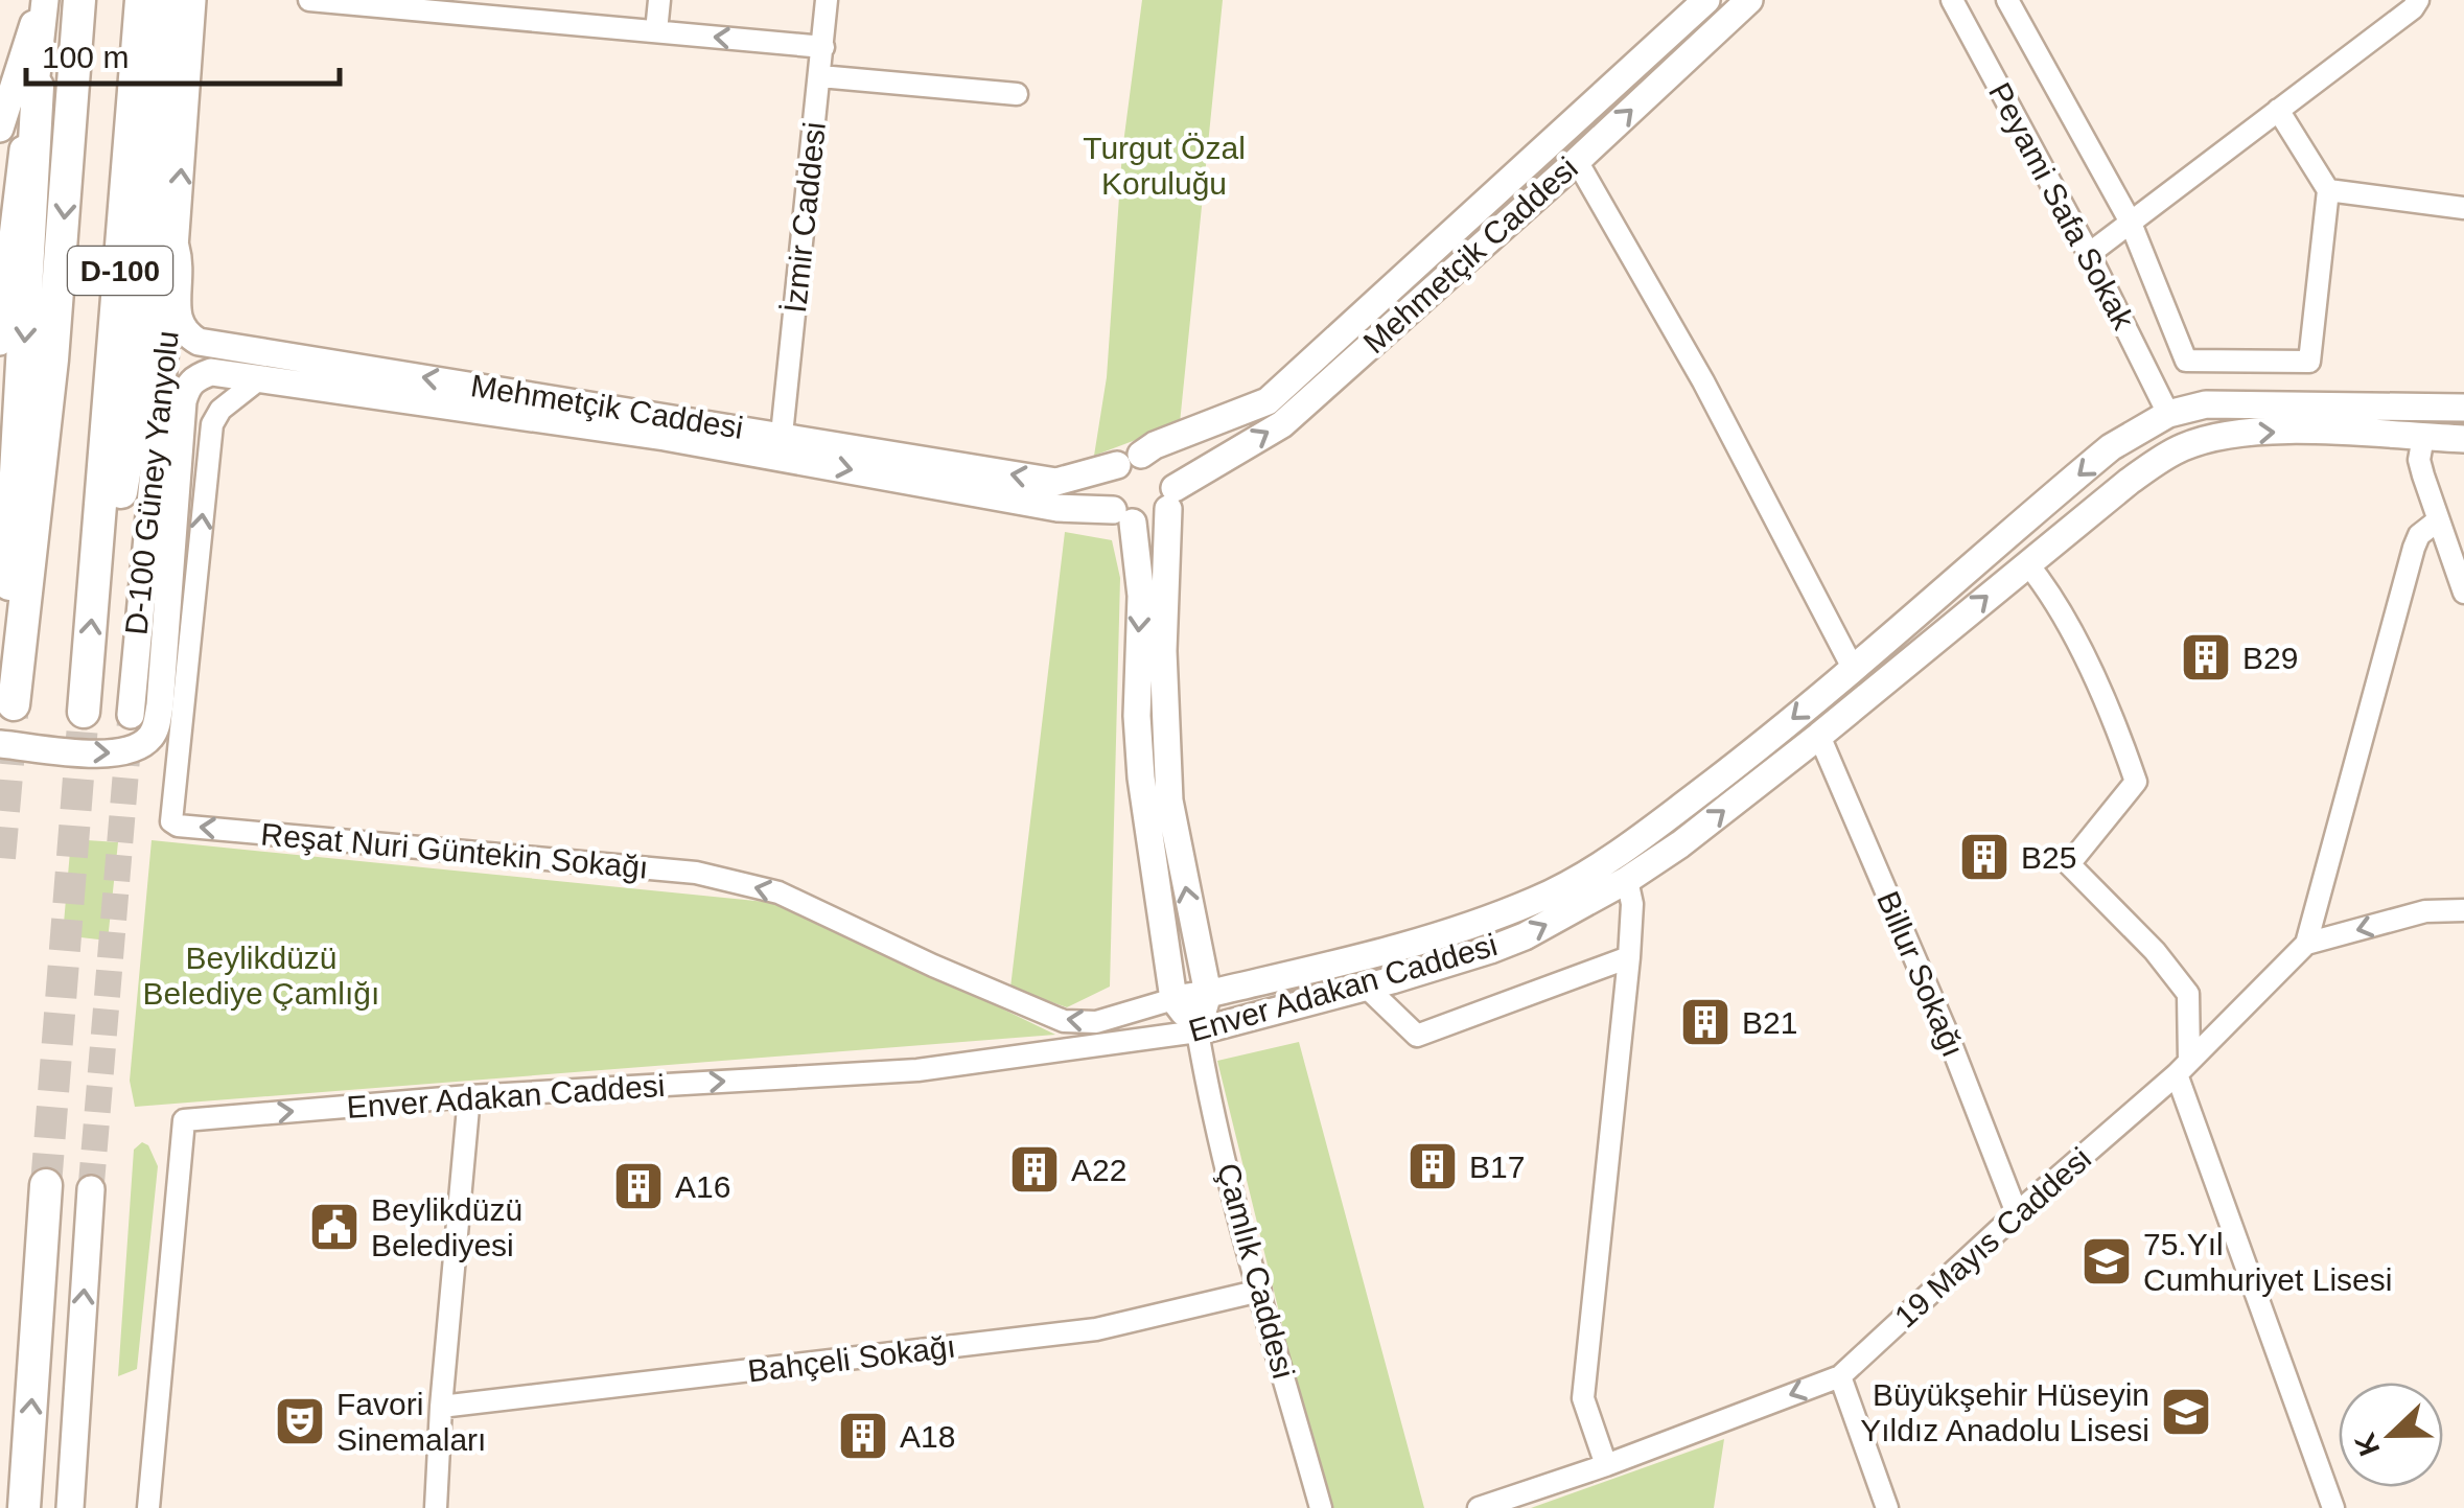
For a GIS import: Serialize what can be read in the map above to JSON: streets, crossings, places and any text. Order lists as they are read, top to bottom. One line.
{"streets":{"highway":["D-100"],"main road":["Mehmetçik Caddesi","D-100 Güney Yanyolu","Enver Adakan Caddesi"],"street":["Peyami Safa Sokak","İzmir Caddesi","Reşat Nuri Güntekin Sokağı","Billur Sokağı","19 Mayıs Caddesi","Çamlık Caddesi","Bahçeli Sokağı"]},"crossings":[["Peyami Safa Sokak","Enver Adakan Caddesi"],["İzmir Caddesi","Mehmetçik Caddesi"],["Mehmetçik Caddesi","D-100 Güney Yanyolu"],["Mehmetçik Caddesi","Reşat Nuri Güntekin Sokağı"],["Reşat Nuri Güntekin Sokağı","Enver Adakan Caddesi"],["Billur Sokağı","Enver Adakan Caddesi"],["Billur Sokağı","19 Mayıs Caddesi"],["Enver Adakan Caddesi","Çamlık Caddesi"],["Çamlık Caddesi","Bahçeli Sokağı"]],"parks":["Turgut Özal Koruluğu","Beylikdüzü Belediye Çamlığı"],"places":{"building":["B29","B25","B21","B17","A22","A16","A18"],"public building":["Beylikdüzü Belediyesi"],"school or university":["75.Yıl Cumhuriyet Lisesi","Büyükşehir Hüseyin Yıldız Anadolu Lisesi"],"theatre":["Favori Sinemaları"]},"scale_bar":"100 m","north":"left"}
